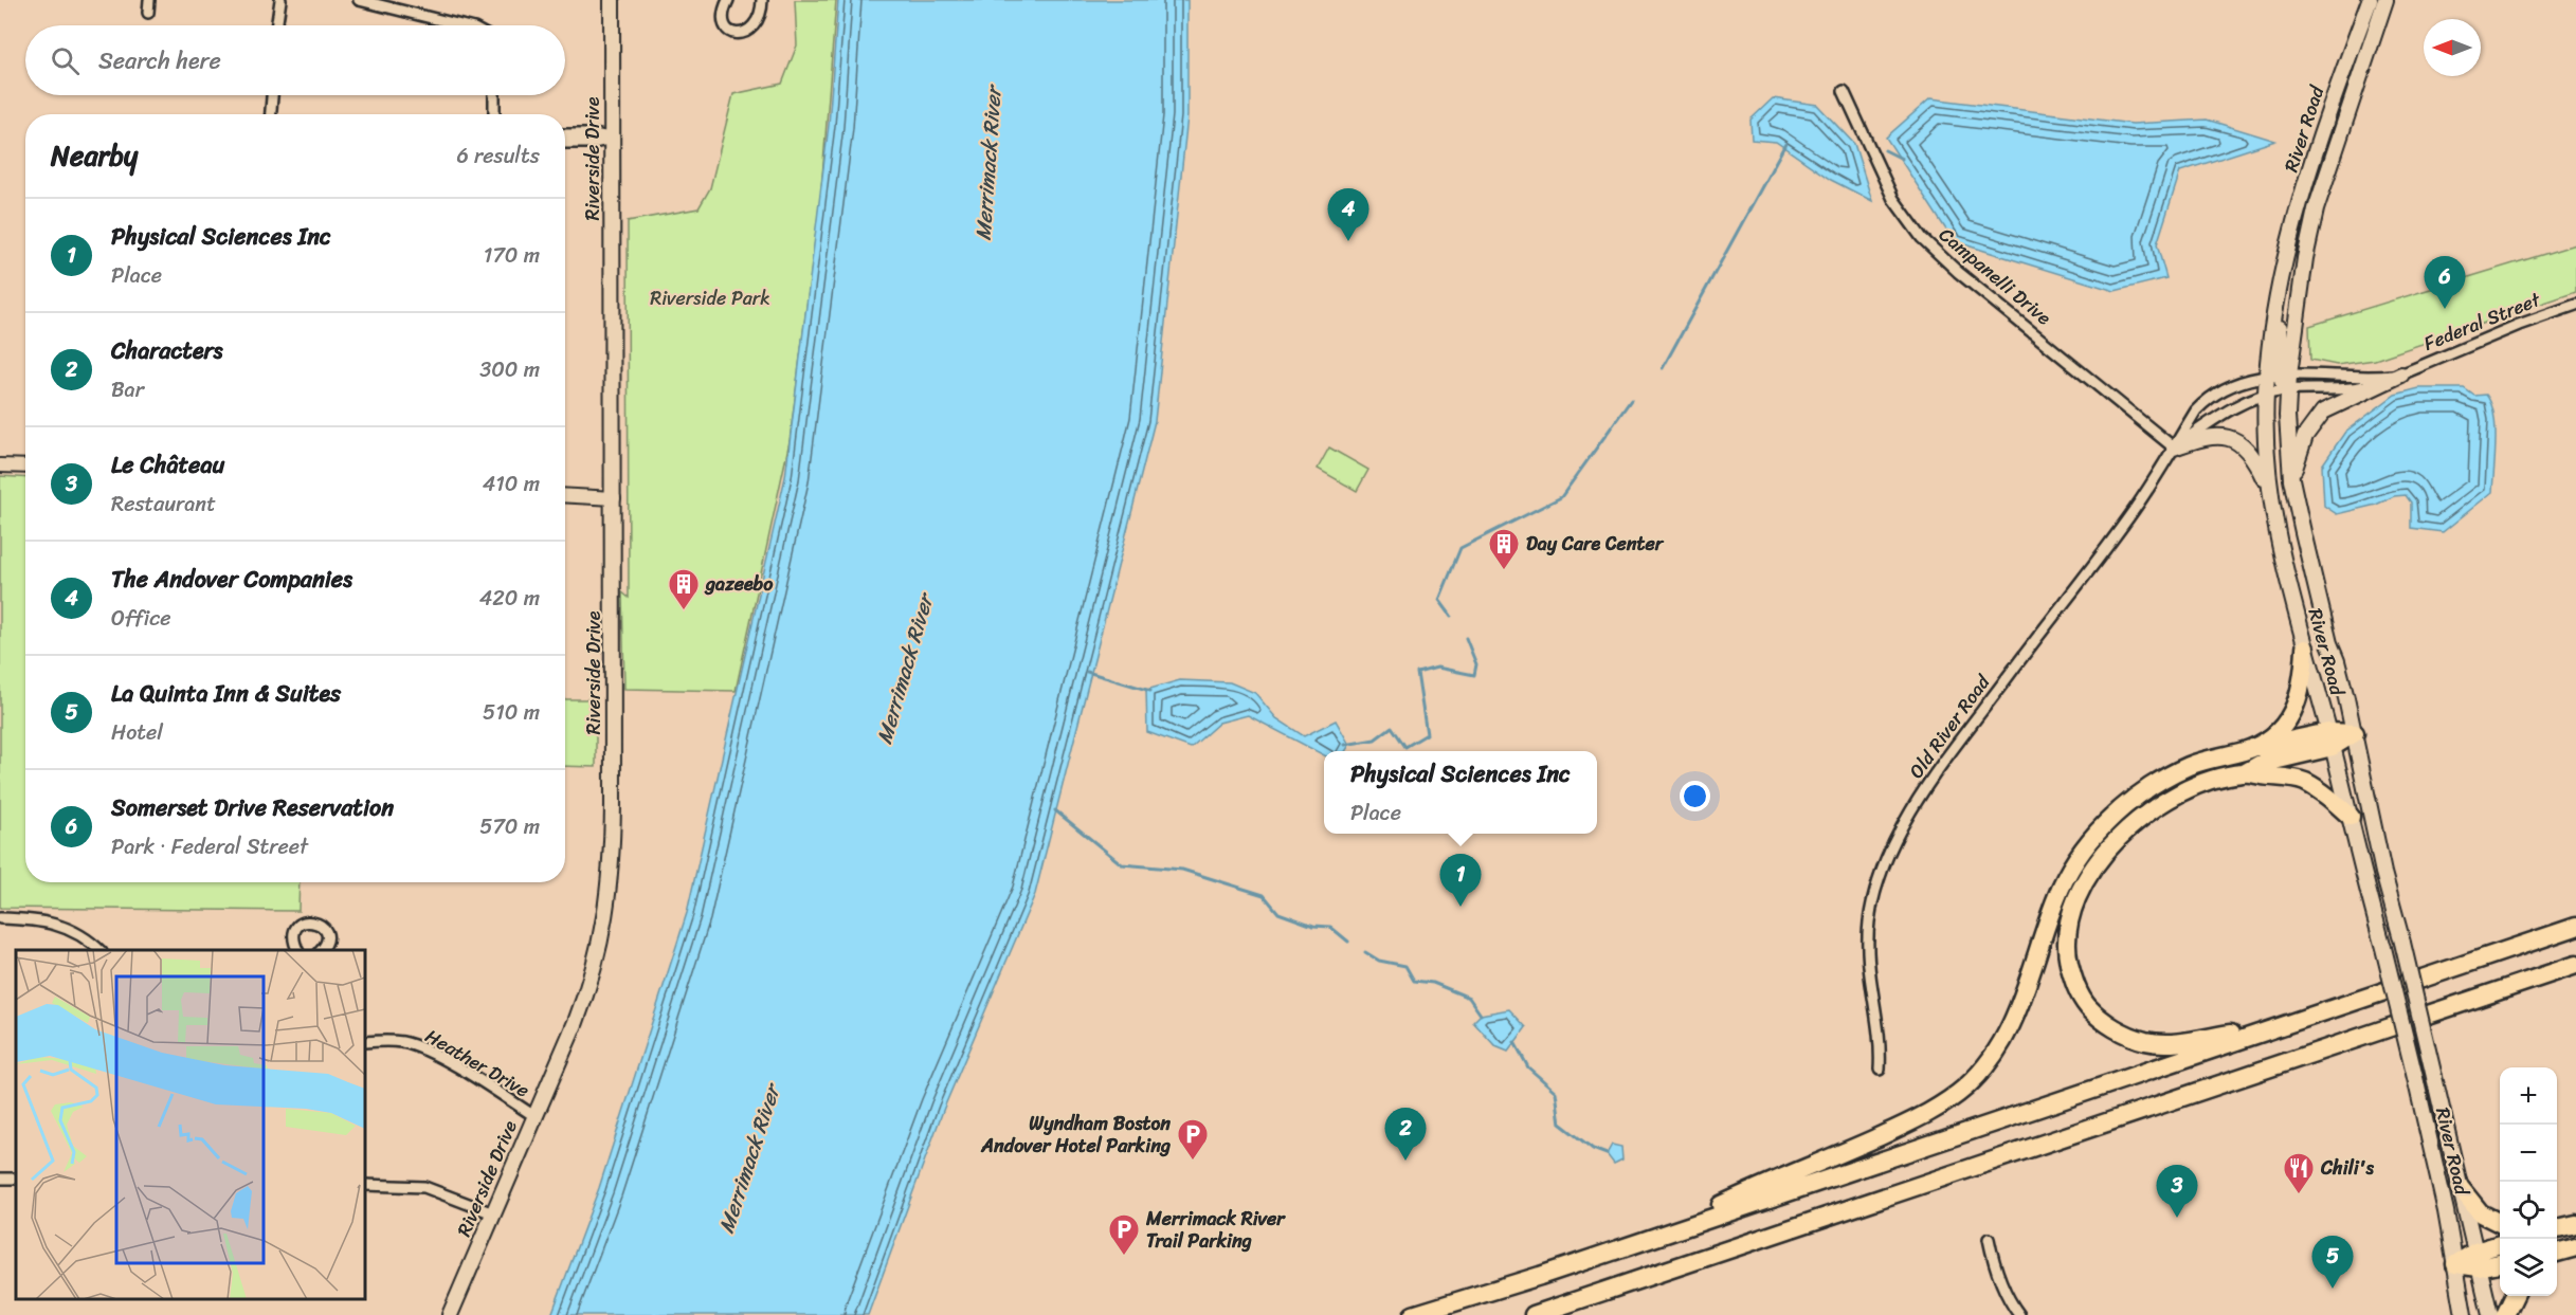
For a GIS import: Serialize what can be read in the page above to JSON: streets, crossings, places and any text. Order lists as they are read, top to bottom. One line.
{"streets":{"main road":["River Road","Riverside Drive"],"street":["Campanelli Drive","Federal Street","Old River Road","Heather Drive"]},"crossings":[["River Road","Federal Street"],["River Road","Old River Road"],["Riverside Drive","Heather Drive"],["Campanelli Drive","Old River Road"],["Federal Street","Old River Road"]],"water":["Merrimack River"],"parks":["Riverside Park"],"places":{"building":["Day Care Center","gazeebo"],"parking":["Wyndham Boston Andover Hotel Parking","Merrimack River Trail Parking"],"restaurant":["Chili's"]},"north":"left","page":{"search":"Search here","heading":["Nearby","6 results"],"pins":["4","6","1","2","3","5"],"list":[{"mark":"1","name":"Physical Sciences Inc","note":"Place","value":"170 m"},{"mark":"2","name":"Characters","note":"Bar","value":"300 m"},{"mark":"3","name":"Le Château","note":"Restaurant","value":"410 m"},{"mark":"4","name":"The Andover Companies","note":"Office","value":"420 m"},{"mark":"5","name":"La Quinta Inn & Suites","note":"Hotel","value":"510 m"},{"mark":"6","name":"Somerset Drive Reservation","note":"Park · Federal Street","value":"570 m"}],"popup":["Physical Sciences Inc","Place"],"map_buttons":["+","−"]}}
